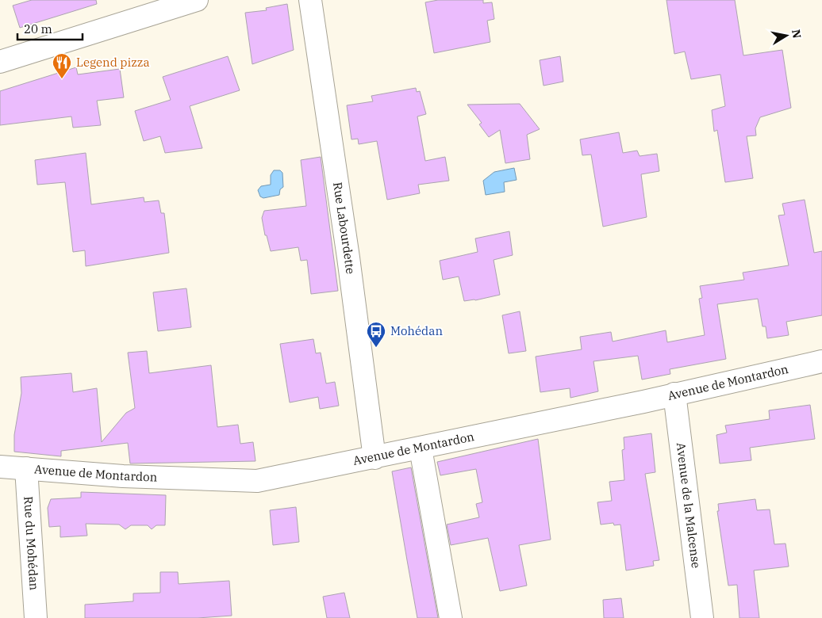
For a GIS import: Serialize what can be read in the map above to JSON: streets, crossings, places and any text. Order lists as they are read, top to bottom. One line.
{"streets":{"street":["Rue Labourdette","Avenue de Montardon","Avenue de la Malcense","Rue du Mohédan"]},"crossings":[["Rue Labourdette","Avenue de Montardon"],["Avenue de Montardon","Avenue de la Malcense"],["Avenue de Montardon","Rue du Mohédan"]],"places":{"restaurant":["Legend pizza"],"bus stop":["Mohédan"]},"scale_bar":"20 m","north":"right"}
